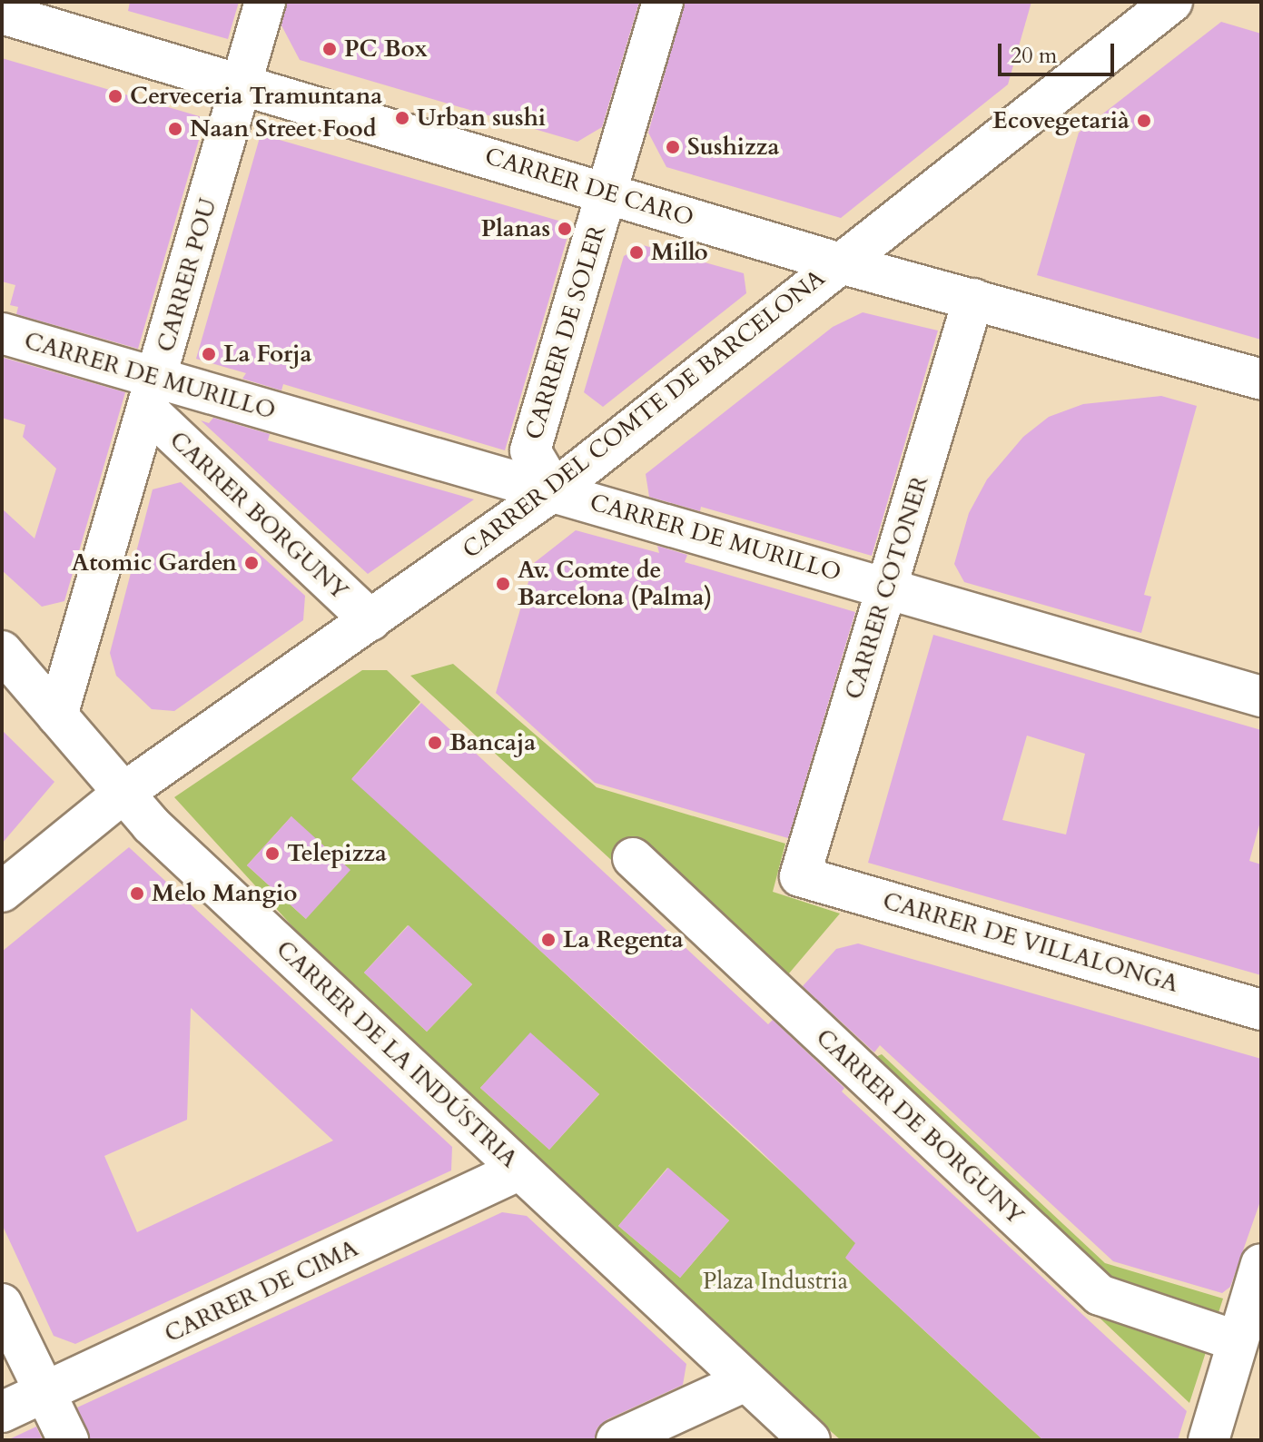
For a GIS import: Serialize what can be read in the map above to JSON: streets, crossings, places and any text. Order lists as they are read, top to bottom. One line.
{"streets":{"street":["CARRER DE CARO","CARRER POU","CARRER DE SOLER","CARRER DE MURILLO","CARRER DEL COMTE DE BARCELONA","CARRER BORGUNY","CARRER COTONER","CARRER DE VILLALONGA","CARRER DE LA INDÚSTRIA","CARRER DE BORGUNY","CARRER DE CIMA"]},"crossings":[["CARRER DE CARO","CARRER POU"],["CARRER DE CARO","CARRER DE SOLER"],["CARRER DE CARO","CARRER DEL COMTE DE BARCELONA"],["CARRER DE CARO","CARRER COTONER"],["CARRER POU","CARRER DE MURILLO"],["CARRER POU","CARRER BORGUNY"],["CARRER POU","CARRER DE LA INDÚSTRIA"],["CARRER DE SOLER","CARRER DE MURILLO"],["CARRER DE SOLER","CARRER DEL COMTE DE BARCELONA"],["CARRER DE MURILLO","CARRER DEL COMTE DE BARCELONA"],["CARRER DE MURILLO","CARRER BORGUNY"],["CARRER DE MURILLO","CARRER COTONER"],["CARRER DEL COMTE DE BARCELONA","CARRER BORGUNY"],["CARRER DEL COMTE DE BARCELONA","CARRER DE LA INDÚSTRIA"],["CARRER COTONER","CARRER DE VILLALONGA"],["CARRER DE LA INDÚSTRIA","CARRER DE CIMA"]],"parks":["Plaza Industria"],"places":["PC Box","Cerveceria Tramuntana","Urban sushi","Ecovegetarià","Naan Street Food","Sushizza","Planas","Millo","La Forja","Atomic Garden","Av. Comte de Barcelona (Palma)","Bancaja","Telepizza","Melo Mangio","La Regenta"],"scale_bar":"20 m"}
